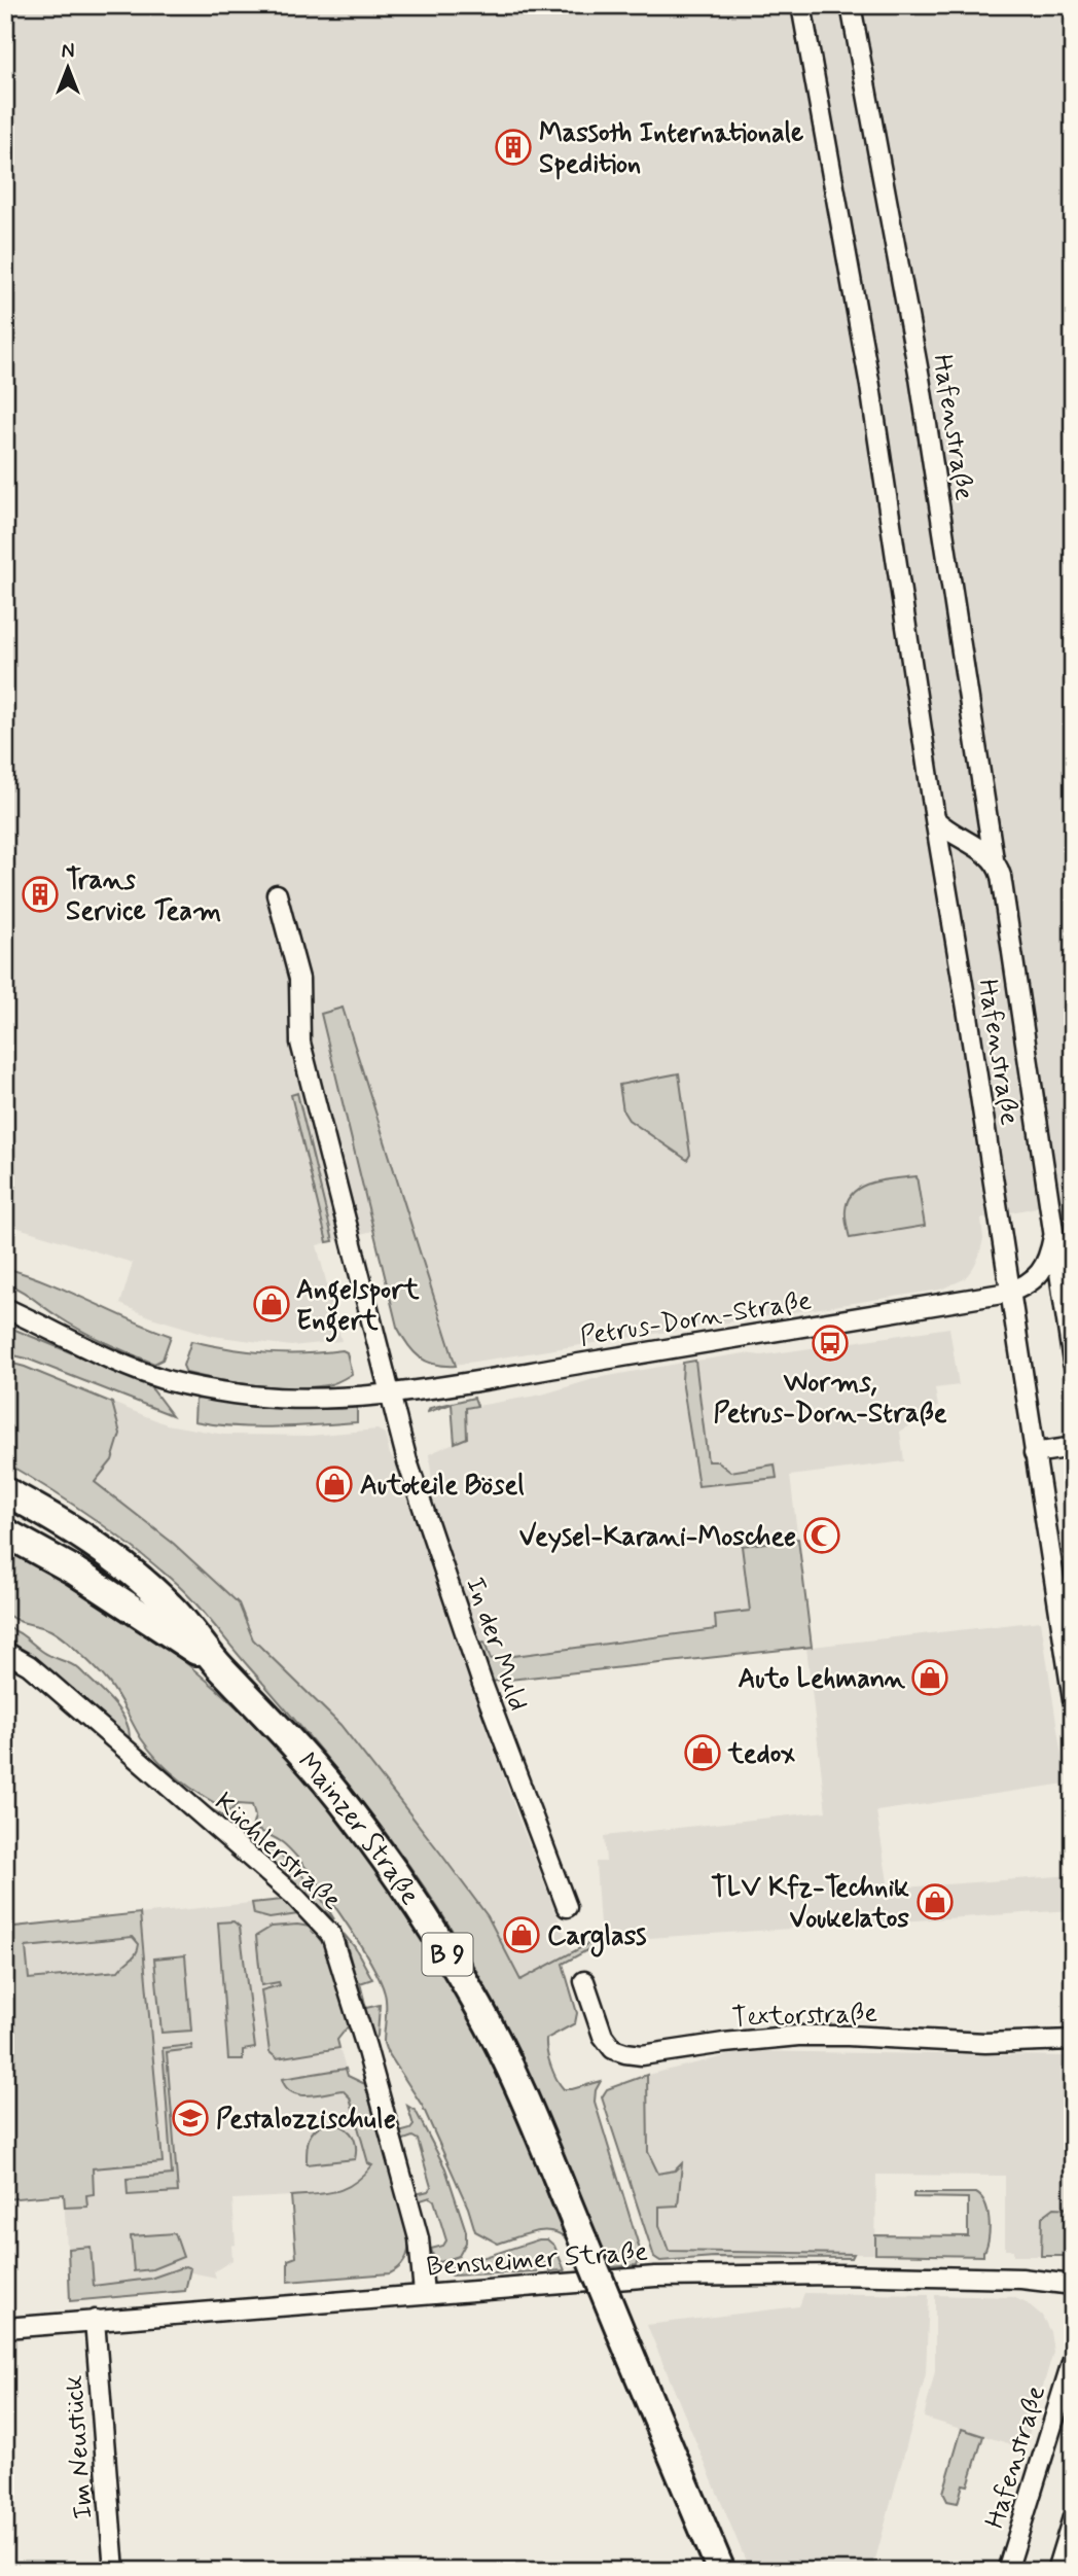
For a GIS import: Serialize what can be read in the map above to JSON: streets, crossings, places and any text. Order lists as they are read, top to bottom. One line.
{"streets":{"main road":["Mainzer Straße","B 9"],"street":["Hafenstraße","Petrus-Dorn-Straße","In der Muld","Küchlerstraße","Textorstraße","Bensheimer Straße","Im Neustück"]},"crossings":[["Hafenstraße","Petrus-Dorn-Straße"],["Petrus-Dorn-Straße","In der Muld"],["Küchlerstraße","Bensheimer Straße"],["Bensheimer Straße","Im Neustück"]],"places":{"building":["Massoth Internationale Spedition","Trans Service Team"],"shop":["Angelsport Engert","Autoteile Bösel","Auto Lehmann","tedox","TLV Kfz-Technik Voukelatos","Carglass"],"bus stop":["Worms, Petrus-Dorn-Straße"],"mosque":["Veysel-Karani-Moschee"],"school or university":["Pestalozzischule"]},"north":"top"}
